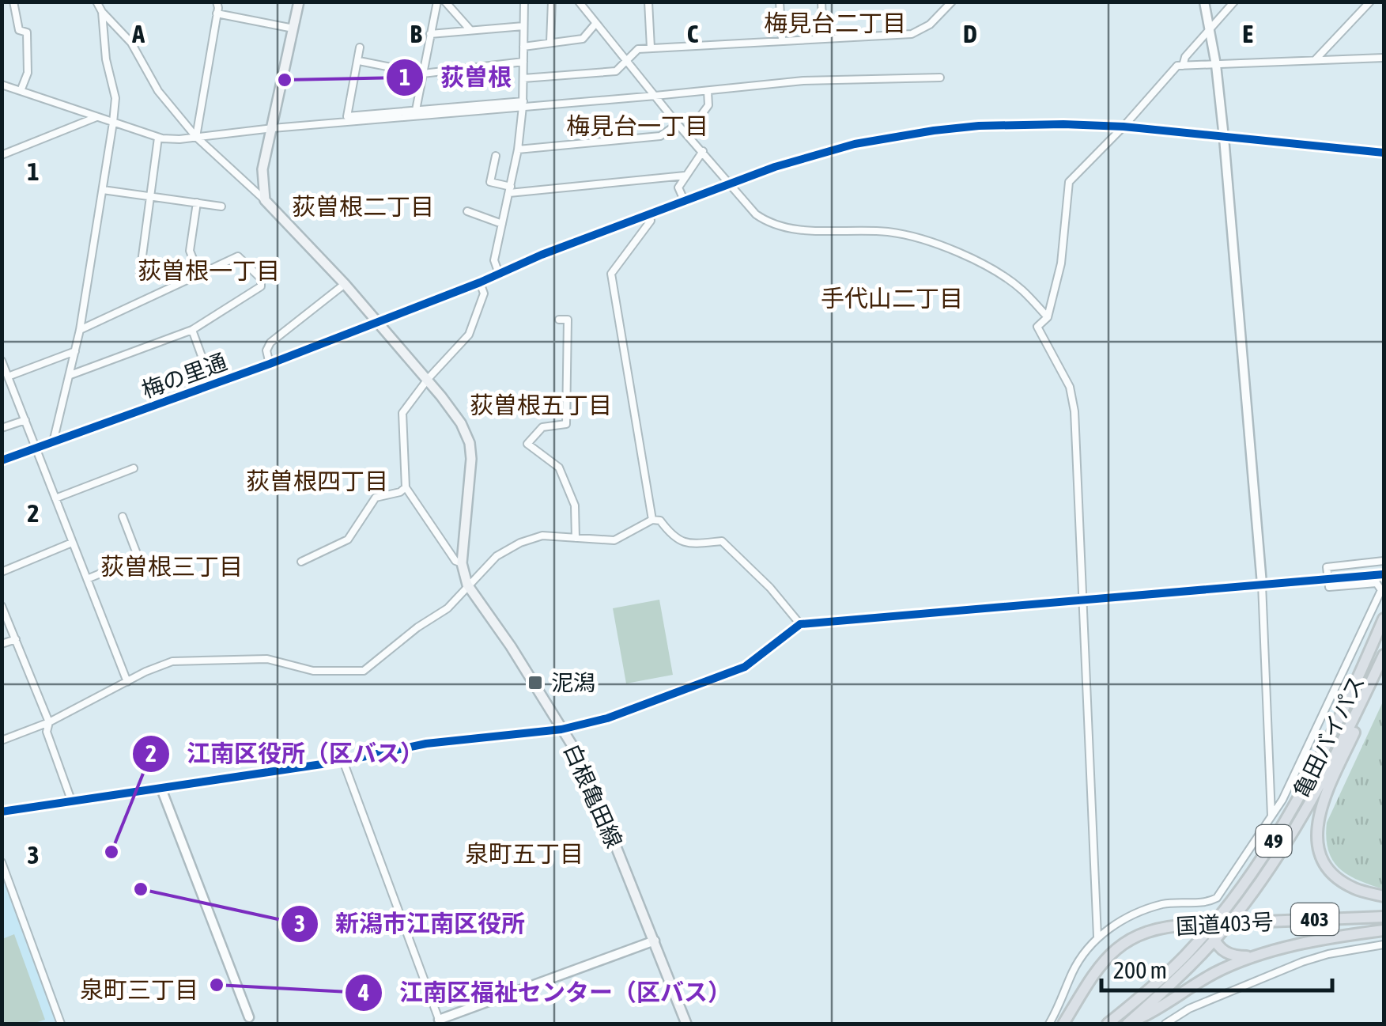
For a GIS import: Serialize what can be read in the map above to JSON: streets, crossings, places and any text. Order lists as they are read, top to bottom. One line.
{"streets":{"highway":["亀田バイパス","49","403","国道403号"],"main road":["白根亀田線"],"street":["梅の里通"]},"crossings":[["梅の里通","白根亀田線"],["亀田バイパス","国道403号"]],"districts":["梅見台二丁目","梅見台一丁目","荻曽根二丁目","荻曽根一丁目","手代山二丁目","荻曽根五丁目","荻曽根四丁目","荻曽根三丁目","泉町五丁目","泉町三丁目"],"places":{"other":["荻曽根","江南区役所（区バス）","新潟市江南区役所","江南区福祉センター（区バス）"],"transit":["泥潟"]},"scale_bar":"200 m","grid":{"columns":["A","B","C","D","E"],"rows":["1","2","3"]}}
